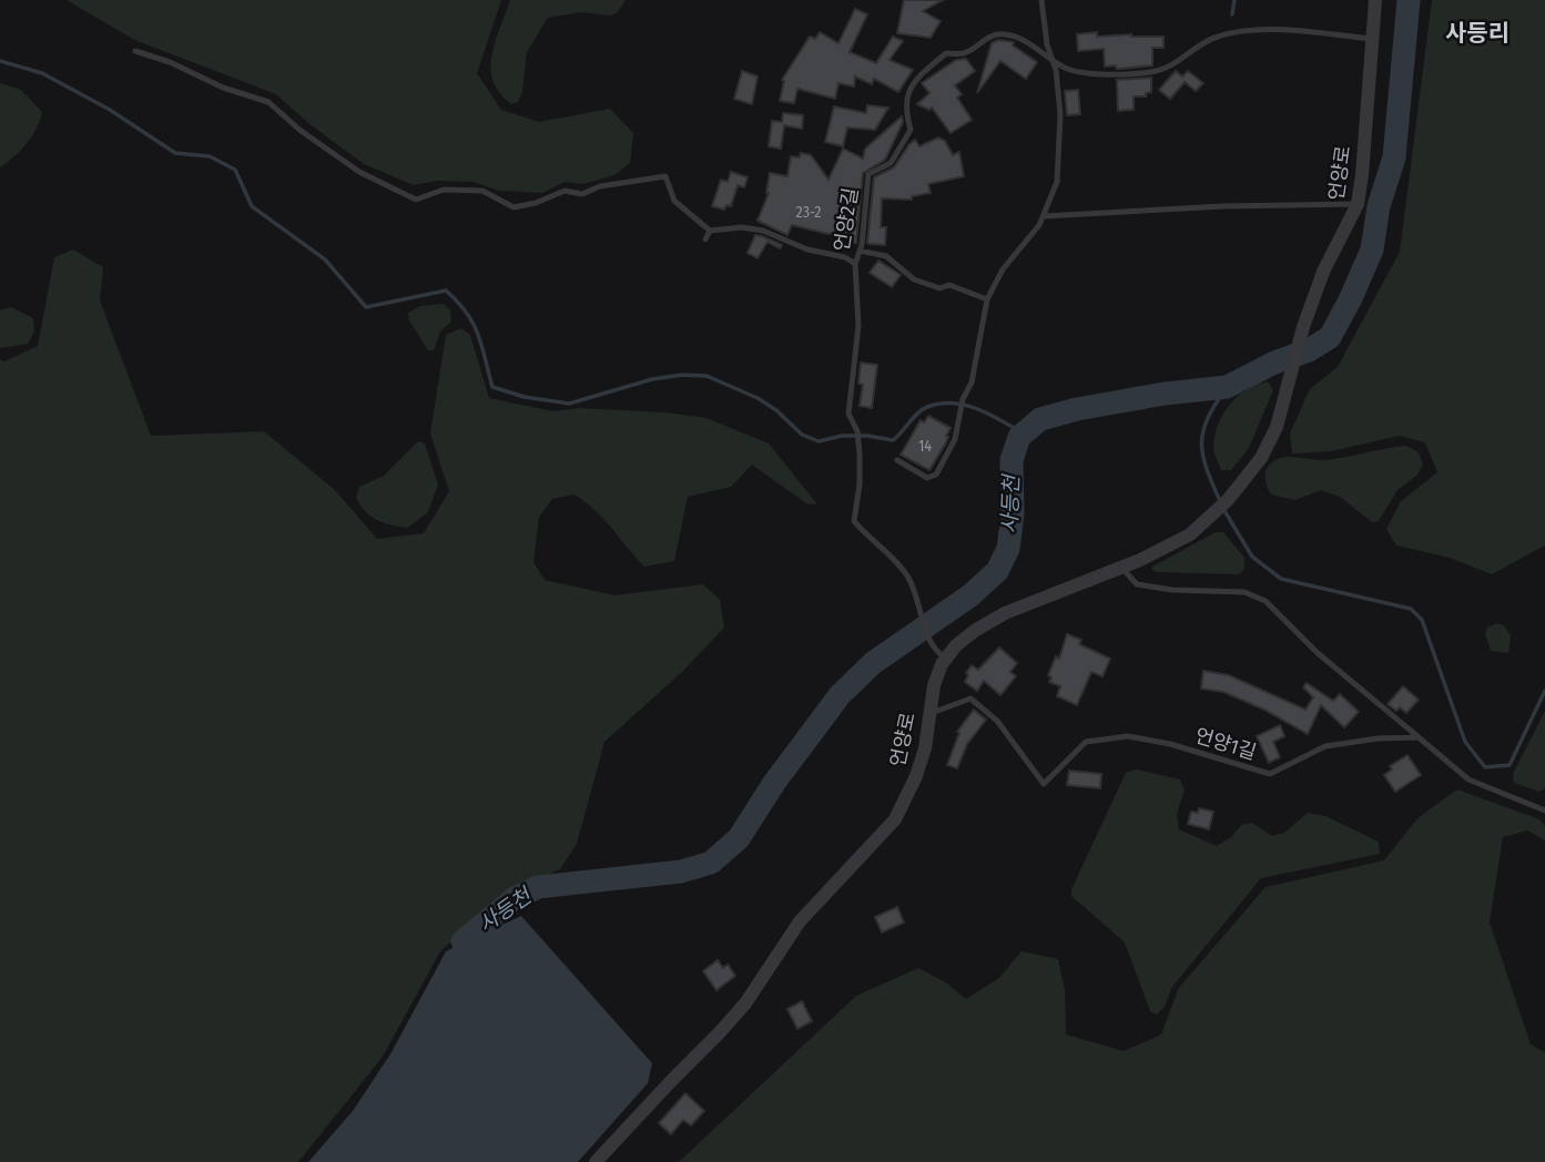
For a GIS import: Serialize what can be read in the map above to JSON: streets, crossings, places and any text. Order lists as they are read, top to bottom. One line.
{"streets":{"street":["언양로"],"lane":["언양2길","언양1길"]},"crossings":[["언양로","언양2길"],["언양로","언양1길"]],"districts":["사등리"],"water":["사등천"],"house_numbers":["23-2","14"]}
